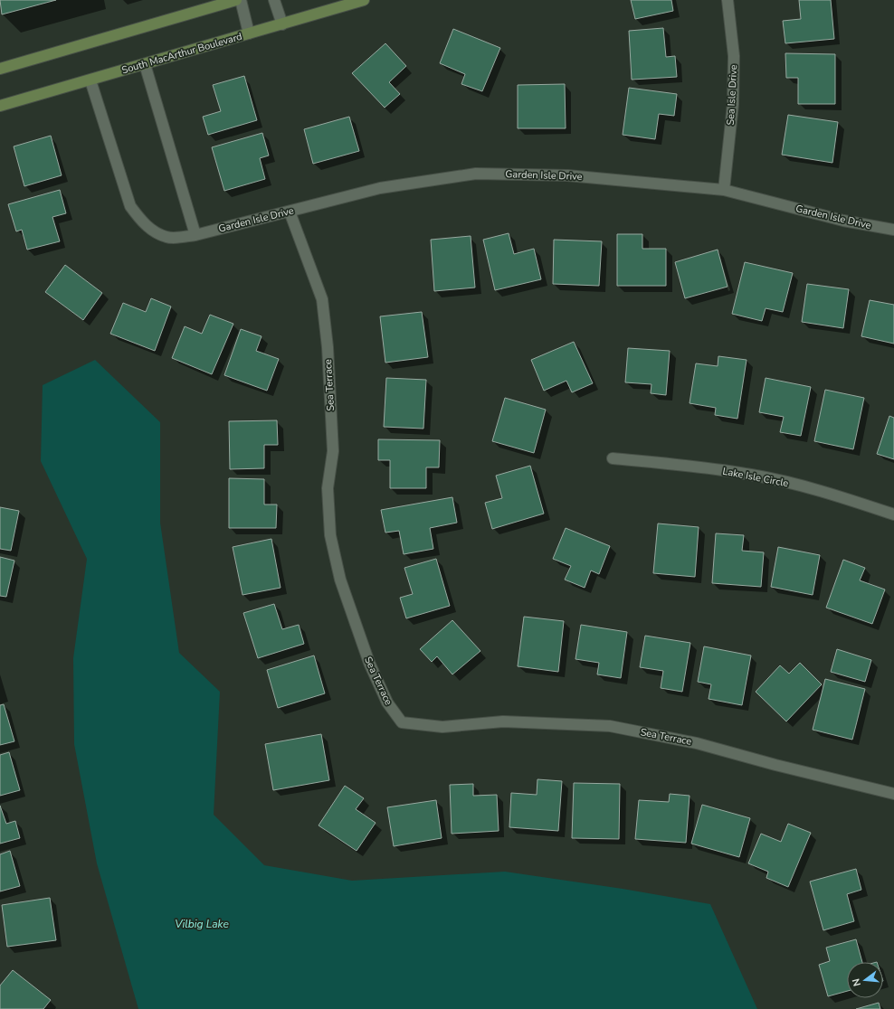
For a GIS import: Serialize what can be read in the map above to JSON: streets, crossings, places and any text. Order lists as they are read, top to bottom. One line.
{"streets":{"main road":["South MacArthur Boulevard"],"street":["Sea Isle Drive","Garden Isle Drive","Sea Terrace","Lake Isle Circle"]},"crossings":[["South MacArthur Boulevard","Garden Isle Drive"],["Sea Isle Drive","Garden Isle Drive"],["Garden Isle Drive","Sea Terrace"]],"water":["Vilbig Lake"],"north":"left"}
